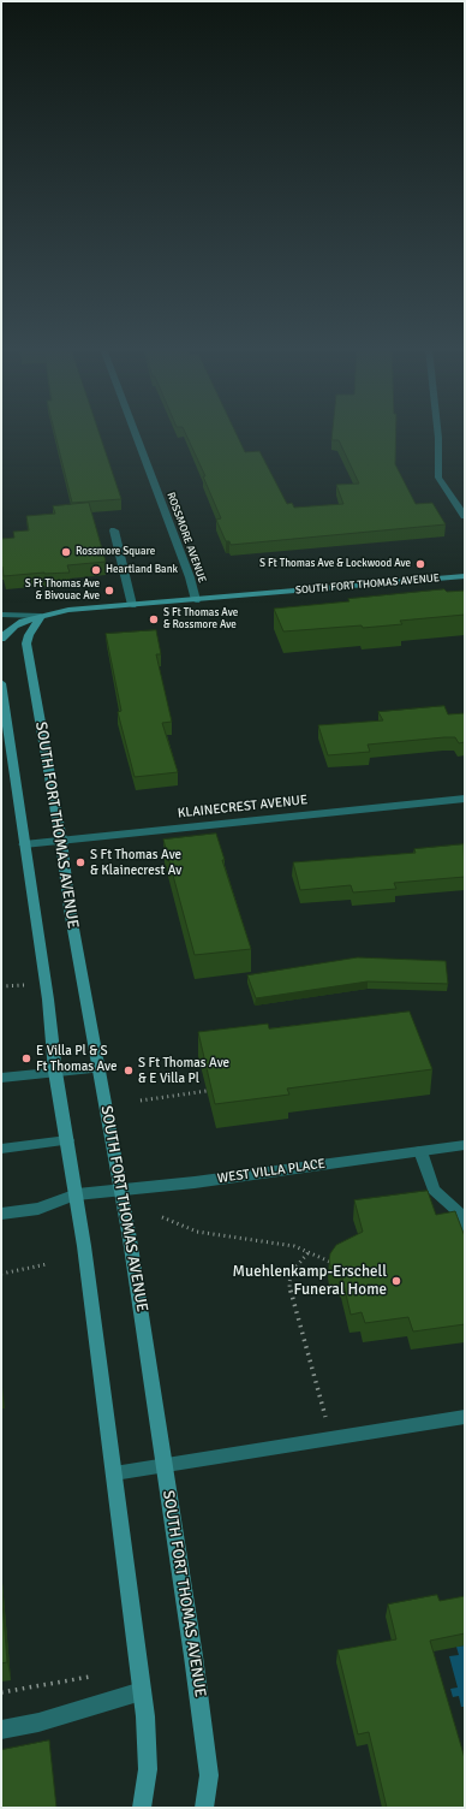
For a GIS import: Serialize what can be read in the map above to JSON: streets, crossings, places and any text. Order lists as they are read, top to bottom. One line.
{"streets":{"main road":["SOUTH FORT THOMAS AVENUE"],"street":["ROSSMORE AVENUE","KLAINECREST AVENUE","WEST VILLA PLACE"]},"crossings":[["ROSSMORE AVENUE","SOUTH FORT THOMAS AVENUE"],["SOUTH FORT THOMAS AVENUE","KLAINECREST AVENUE"],["SOUTH FORT THOMAS AVENUE","WEST VILLA PLACE"]],"places":["Rossmore Square","S Ft Thomas Ave & Lockwood Ave","Heartland Bank","S Ft Thomas Ave & Bivouac Ave","S Ft Thomas Ave & Rossmore Ave","S Ft Thomas Ave & Klainecrest Av","E Villa Pl & S Ft Thomas Ave","S Ft Thomas Ave & E Villa Pl","Muehlenkamp-Erschell Funeral Home"]}
